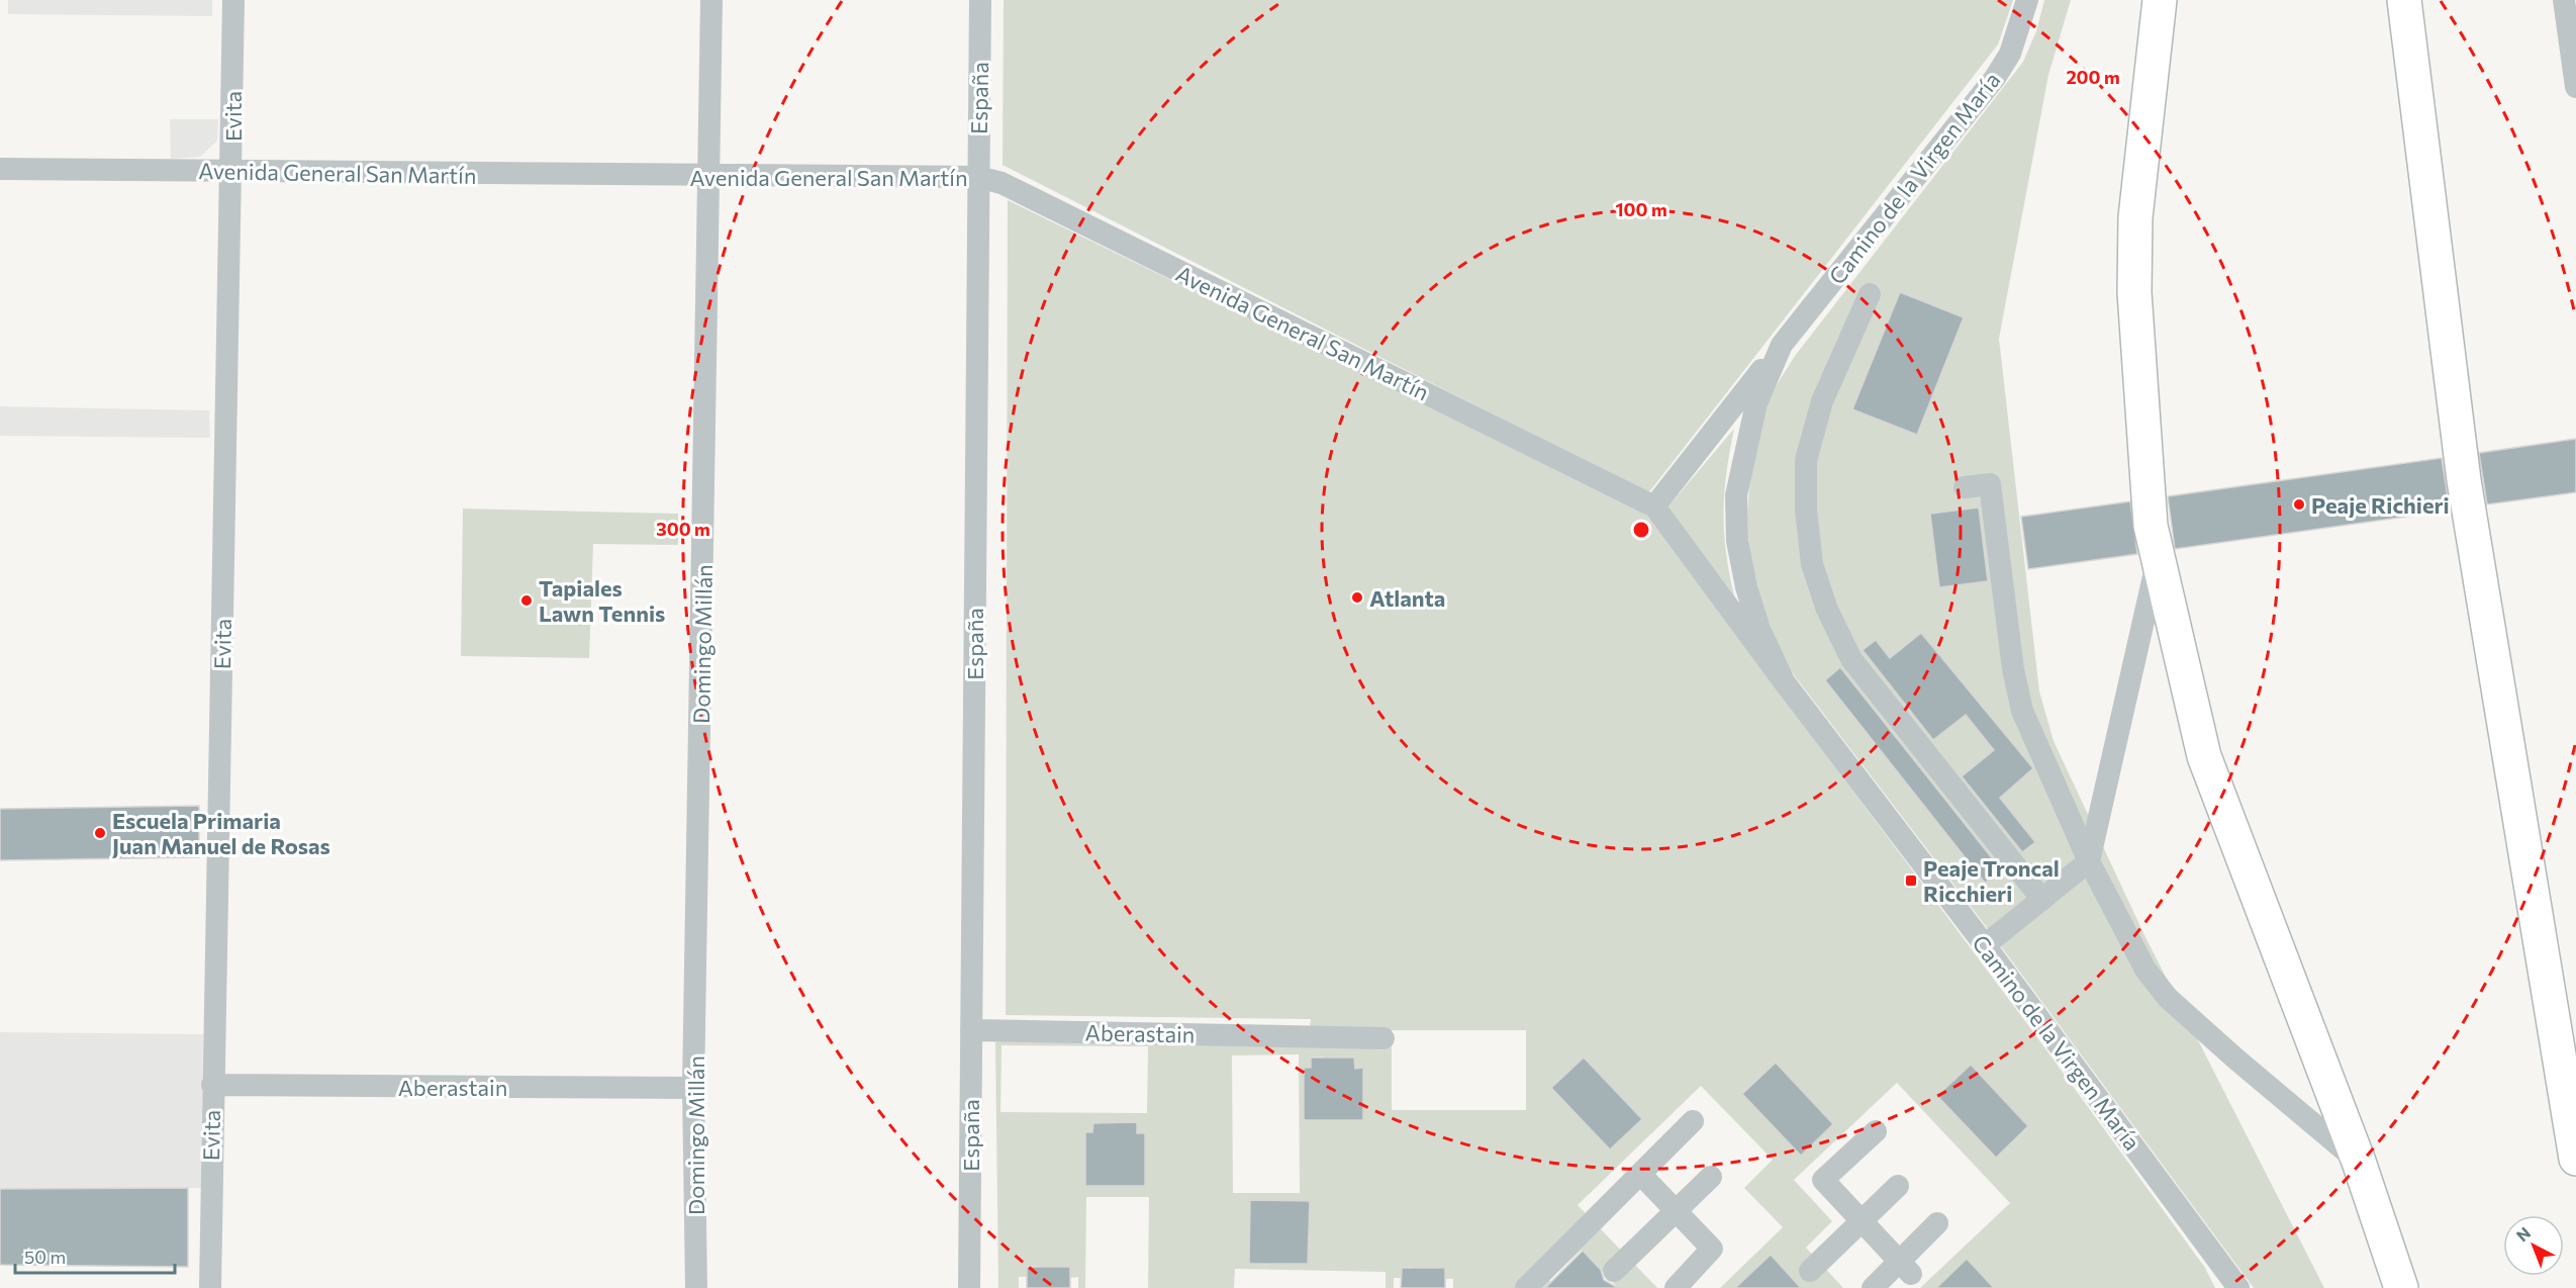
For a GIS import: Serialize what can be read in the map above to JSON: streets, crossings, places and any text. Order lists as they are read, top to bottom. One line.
{"streets":{"street":["España","Evita","Avenida General San Martín","Camino de la Virgen María","Domingo Millán","Aberastain"]},"crossings":[["España","Avenida General San Martín"],["España","Aberastain"],["Evita","Avenida General San Martín"],["Evita","Aberastain"],["Avenida General San Martín","Camino de la Virgen María"],["Avenida General San Martín","Domingo Millán"],["Domingo Millán","Aberastain"]],"places":{"other":["Peaje Richieri","Atlanta","Tapiales Lawn Tennis","Escuela Primaria Juan Manuel de Rosas"],"transit":["Peaje Troncal Ricchieri"]},"scale_bar":"50 m","north":"top left","rings":["200 m","100 m","300 m"]}
